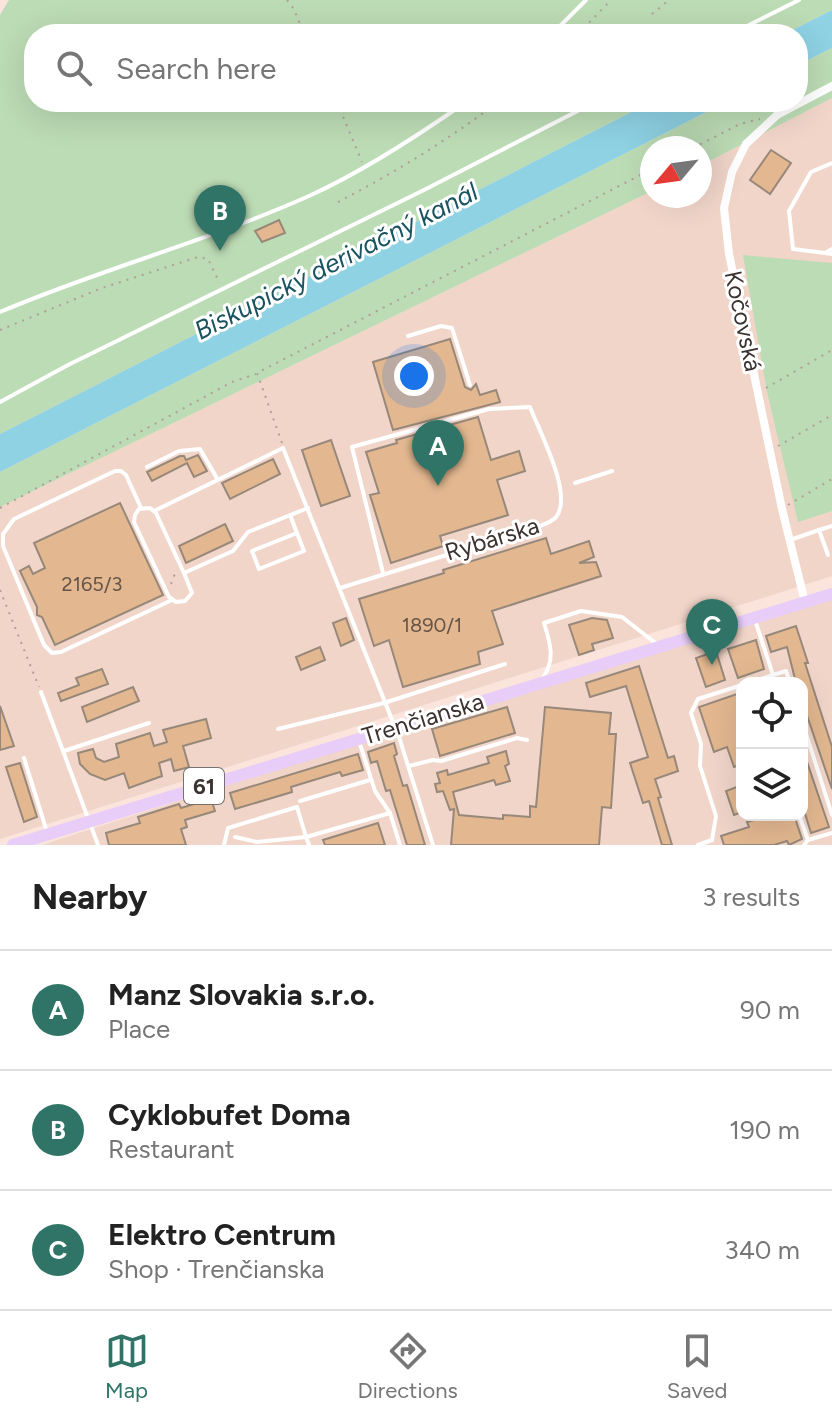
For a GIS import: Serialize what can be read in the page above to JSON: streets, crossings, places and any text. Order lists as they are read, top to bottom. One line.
{"streets":{"main road":["Trenčianska","61"],"street":["Kočovská"],"lane":["Rybárska"]},"crossings":[["Kočovská","Trenčianska"]],"water":["Biskupický derivačný kanál"],"house_numbers":["2165/3","1890/1"],"north":"bottom left","page":{"search":"Search here","pins":["B","A","C"],"heading":["Nearby","3 results"],"list":[{"mark":"A","name":"Manz Slovakia s.r.o.","note":"Place","value":"90 m"},{"mark":"B","name":"Cyklobufet Doma","note":"Restaurant","value":"190 m"},{"mark":"C","name":"Elektro Centrum","note":"Shop · Trenčianska","value":"340 m"}],"nav":["Map","Directions","Saved"]}}
